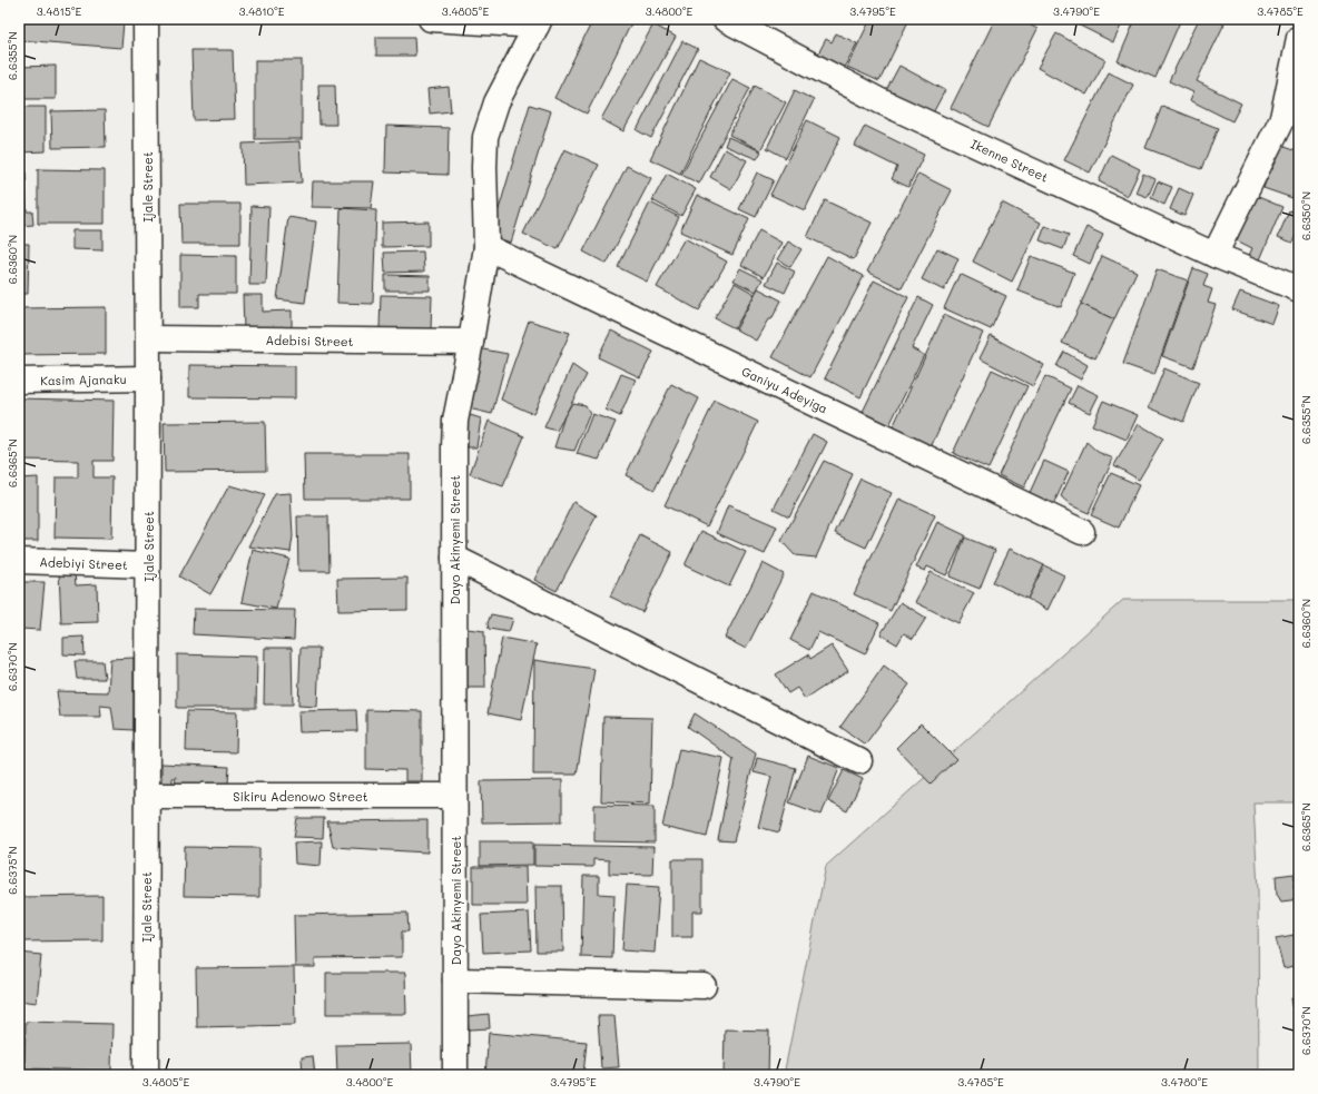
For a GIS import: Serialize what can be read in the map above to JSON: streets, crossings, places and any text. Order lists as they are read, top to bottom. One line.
{"streets":{"street":["Ikenne Street","Ijale Street","Adebisi Street","Kasim Ajanaku","Ganiyu Adeyiga","Dayo Akinyemi Street","Adebiyi Street","Sikiru Adenowo Street"]},"crossings":[["Ijale Street","Adebisi Street"],["Ijale Street","Kasim Ajanaku"],["Ijale Street","Adebiyi Street"],["Ijale Street","Sikiru Adenowo Street"],["Adebisi Street","Dayo Akinyemi Street"],["Ganiyu Adeyiga","Dayo Akinyemi Street"],["Dayo Akinyemi Street","Sikiru Adenowo Street"]],"coordinates":["3.4815°E","3.4810°E","3.4805°E","3.4800°E","3.4795°E","3.4790°E","3.4785°E","6.6355°N","6.6350°N","6.6360°N","6.6365°N","6.6370°N","6.6375°N","3.4780°E"]}
